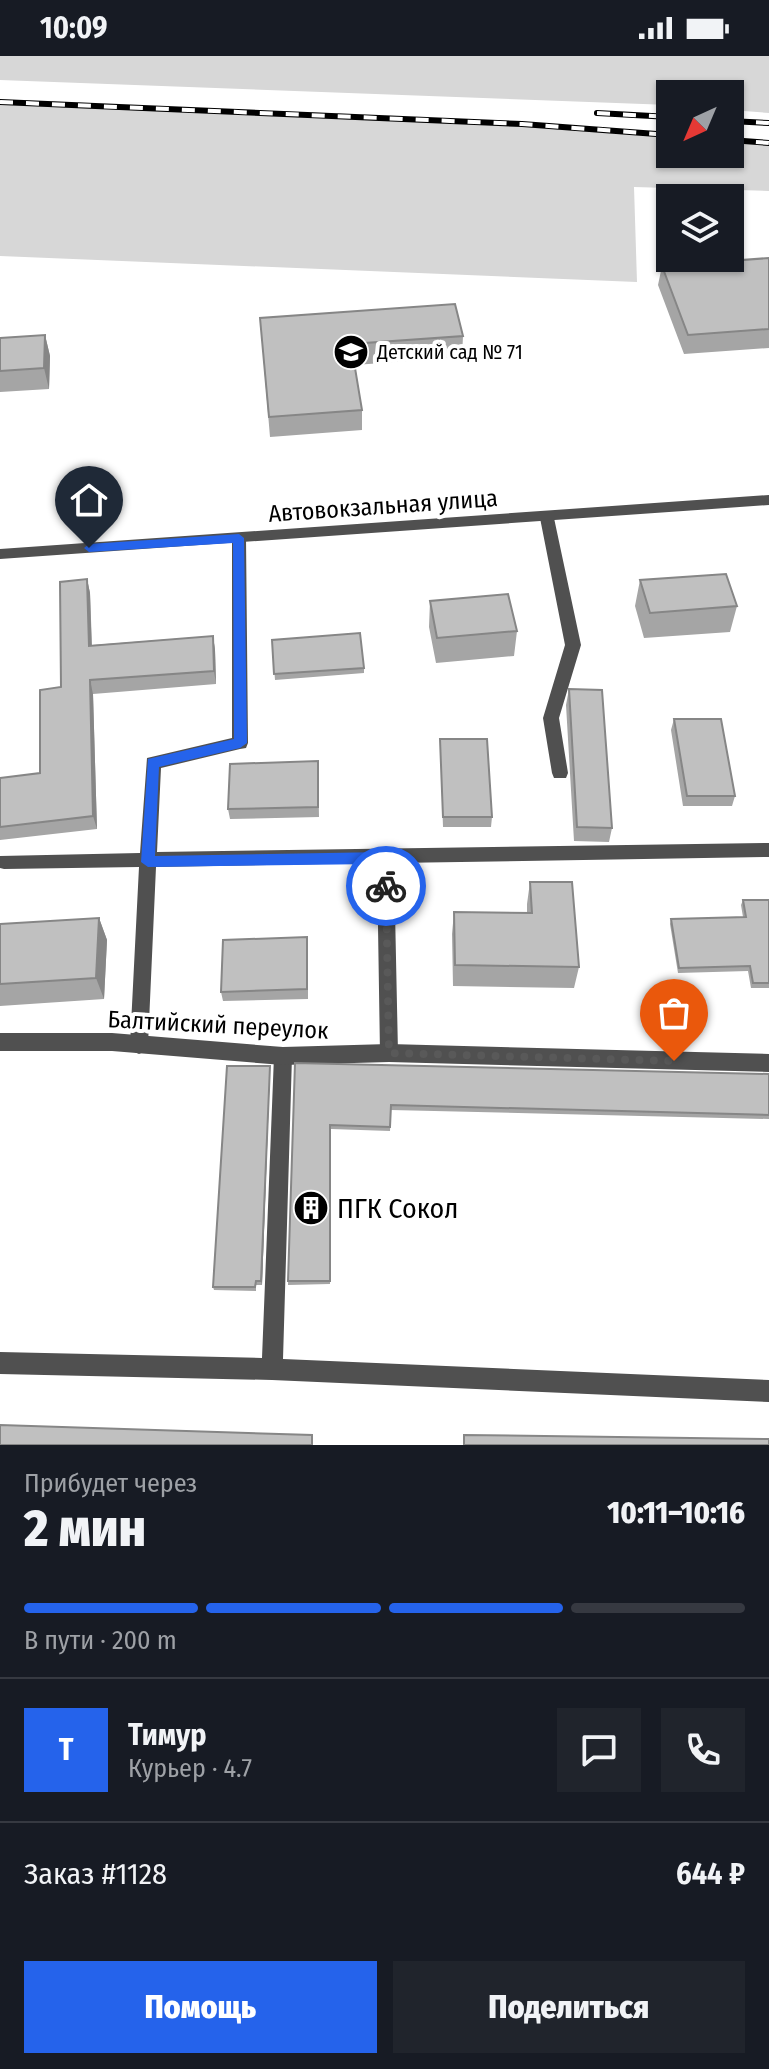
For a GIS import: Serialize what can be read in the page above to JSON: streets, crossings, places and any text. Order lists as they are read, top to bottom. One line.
{"streets":{"street":["Автовокзальная улица","Балтийский переулок"]},"places":{"school or university":["Детский сад № 71"],"building":["ПГК Сокол"]},"north":"bottom left","page":{"status":"10:09","heading":["2 мин","Прибудет через","10:11–10:16"],"panel":["Тимур","Курьер · 4.7","Заказ #1128","644 ₽"],"bar":"В пути · 200 m","round":"Т","buttons":["Помощь","Поделиться"]}}
